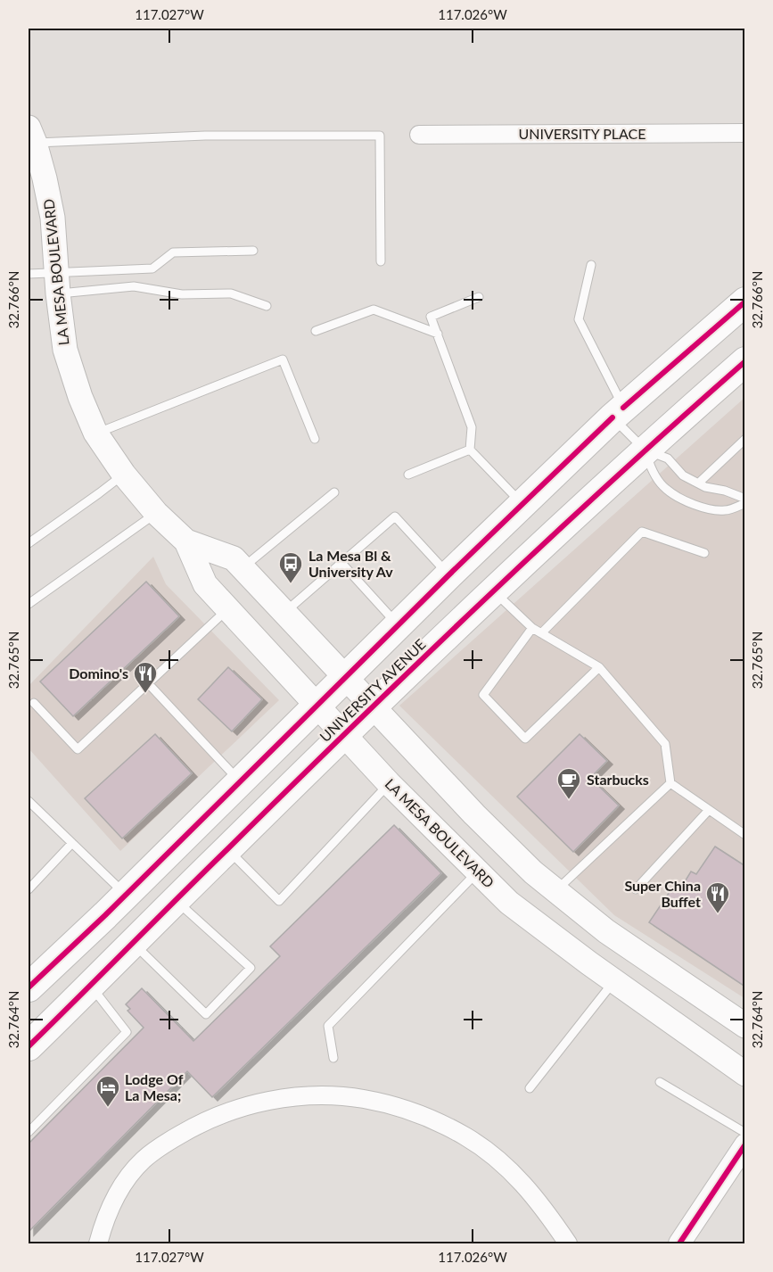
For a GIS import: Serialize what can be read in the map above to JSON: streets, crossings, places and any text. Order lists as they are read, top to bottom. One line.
{"streets":{"main road":["LA MESA BOULEVARD","UNIVERSITY AVENUE"],"street":["UNIVERSITY PLACE"]},"crossings":[["LA MESA BOULEVARD","UNIVERSITY AVENUE"]],"places":{"bus stop":["La Mesa Bl & University Av"],"restaurant":["Domino's","Super China Buffet"],"cafe":["Starbucks"],"hotel":["Lodge Of La Mesa;"]},"coordinates":["117.027°W","117.026°W","32.766°N","32.765°N","32.764°N"]}
